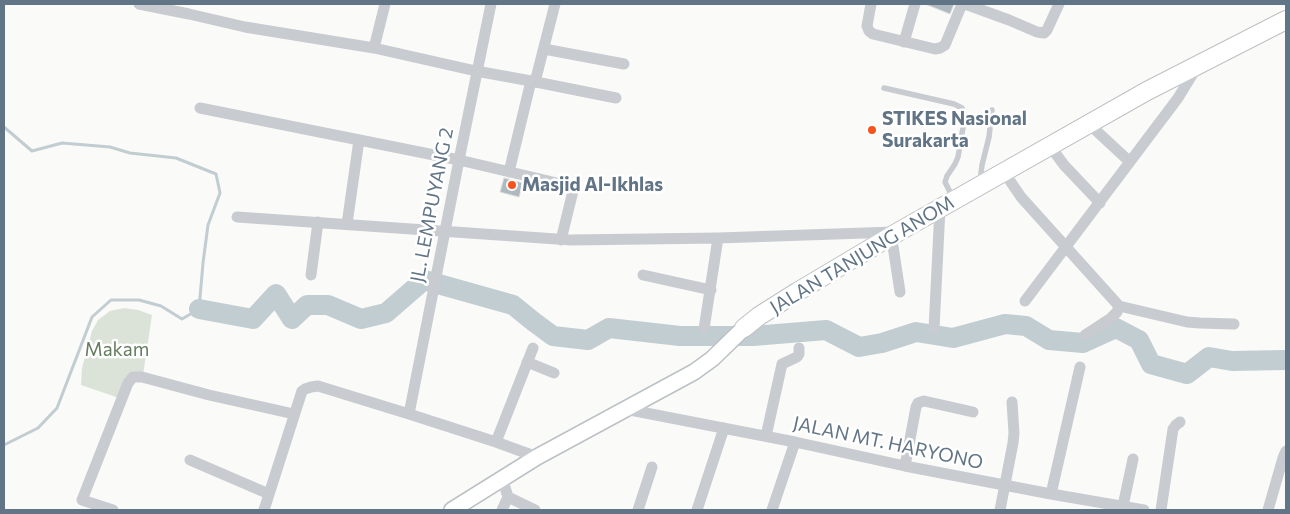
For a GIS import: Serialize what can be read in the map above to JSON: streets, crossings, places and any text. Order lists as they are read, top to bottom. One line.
{"streets":{"main road":["JALAN TANJUNG ANOM"],"street":["JL. LEMPUYANG 2","JALAN MT. HARYONO"]},"crossings":[["JALAN TANJUNG ANOM","JALAN MT. HARYONO"]],"parks":["Makam"],"places":["STIKES Nasional Surakarta","Masjid Al-Ikhlas"]}
